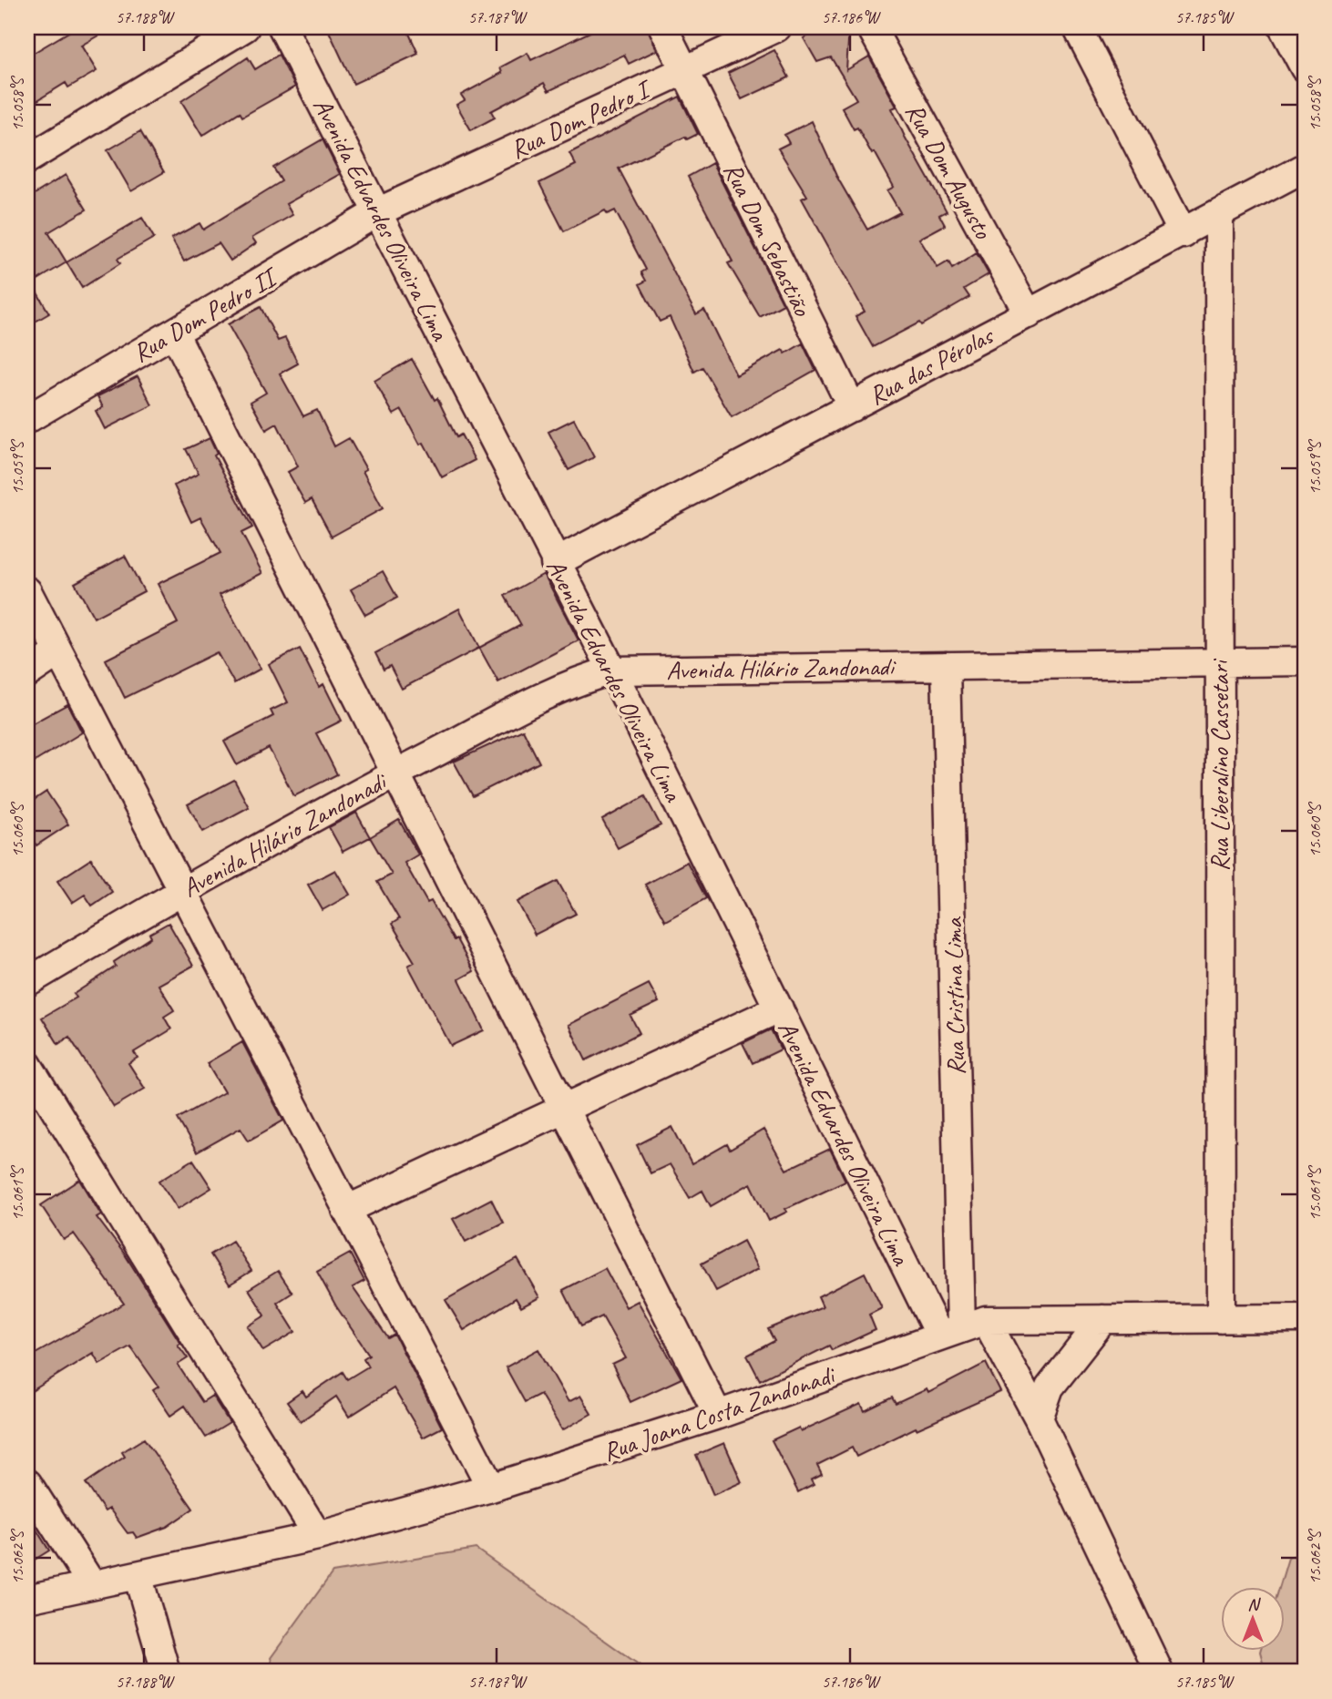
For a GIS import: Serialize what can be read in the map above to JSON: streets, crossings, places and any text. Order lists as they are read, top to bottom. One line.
{"streets":{"street":["Rua Dom Pedro I","Rua Dom Augusto","Avenida Edvardes Oliveira Lima","Rua Dom Sebastião","Rua Dom Pedro II","Rua das Pérolas","Avenida Hilário Zandonadi","Rua Liberalino Cassetari","Rua Cristina Lima","Rua Joana Costa Zandonadi"]},"crossings":[["Rua Dom Pedro I","Avenida Edvardes Oliveira Lima"],["Rua Dom Pedro I","Rua Dom Sebastião"],["Rua Dom Pedro I","Rua Dom Pedro II"],["Rua Dom Augusto","Rua das Pérolas"],["Avenida Edvardes Oliveira Lima","Rua Dom Pedro II"],["Avenida Edvardes Oliveira Lima","Rua das Pérolas"],["Avenida Edvardes Oliveira Lima","Avenida Hilário Zandonadi"],["Avenida Edvardes Oliveira Lima","Rua Cristina Lima"],["Avenida Edvardes Oliveira Lima","Rua Joana Costa Zandonadi"],["Rua Dom Sebastião","Rua das Pérolas"],["Rua das Pérolas","Rua Liberalino Cassetari"],["Avenida Hilário Zandonadi","Rua Liberalino Cassetari"],["Avenida Hilário Zandonadi","Rua Cristina Lima"],["Rua Liberalino Cassetari","Rua Joana Costa Zandonadi"],["Rua Cristina Lima","Rua Joana Costa Zandonadi"]],"north":"top","coordinates":["57.188°W","57.187°W","57.186°W","57.185°W","15.058°S","15.059°S","15.060°S","15.061°S","15.062°S"]}
